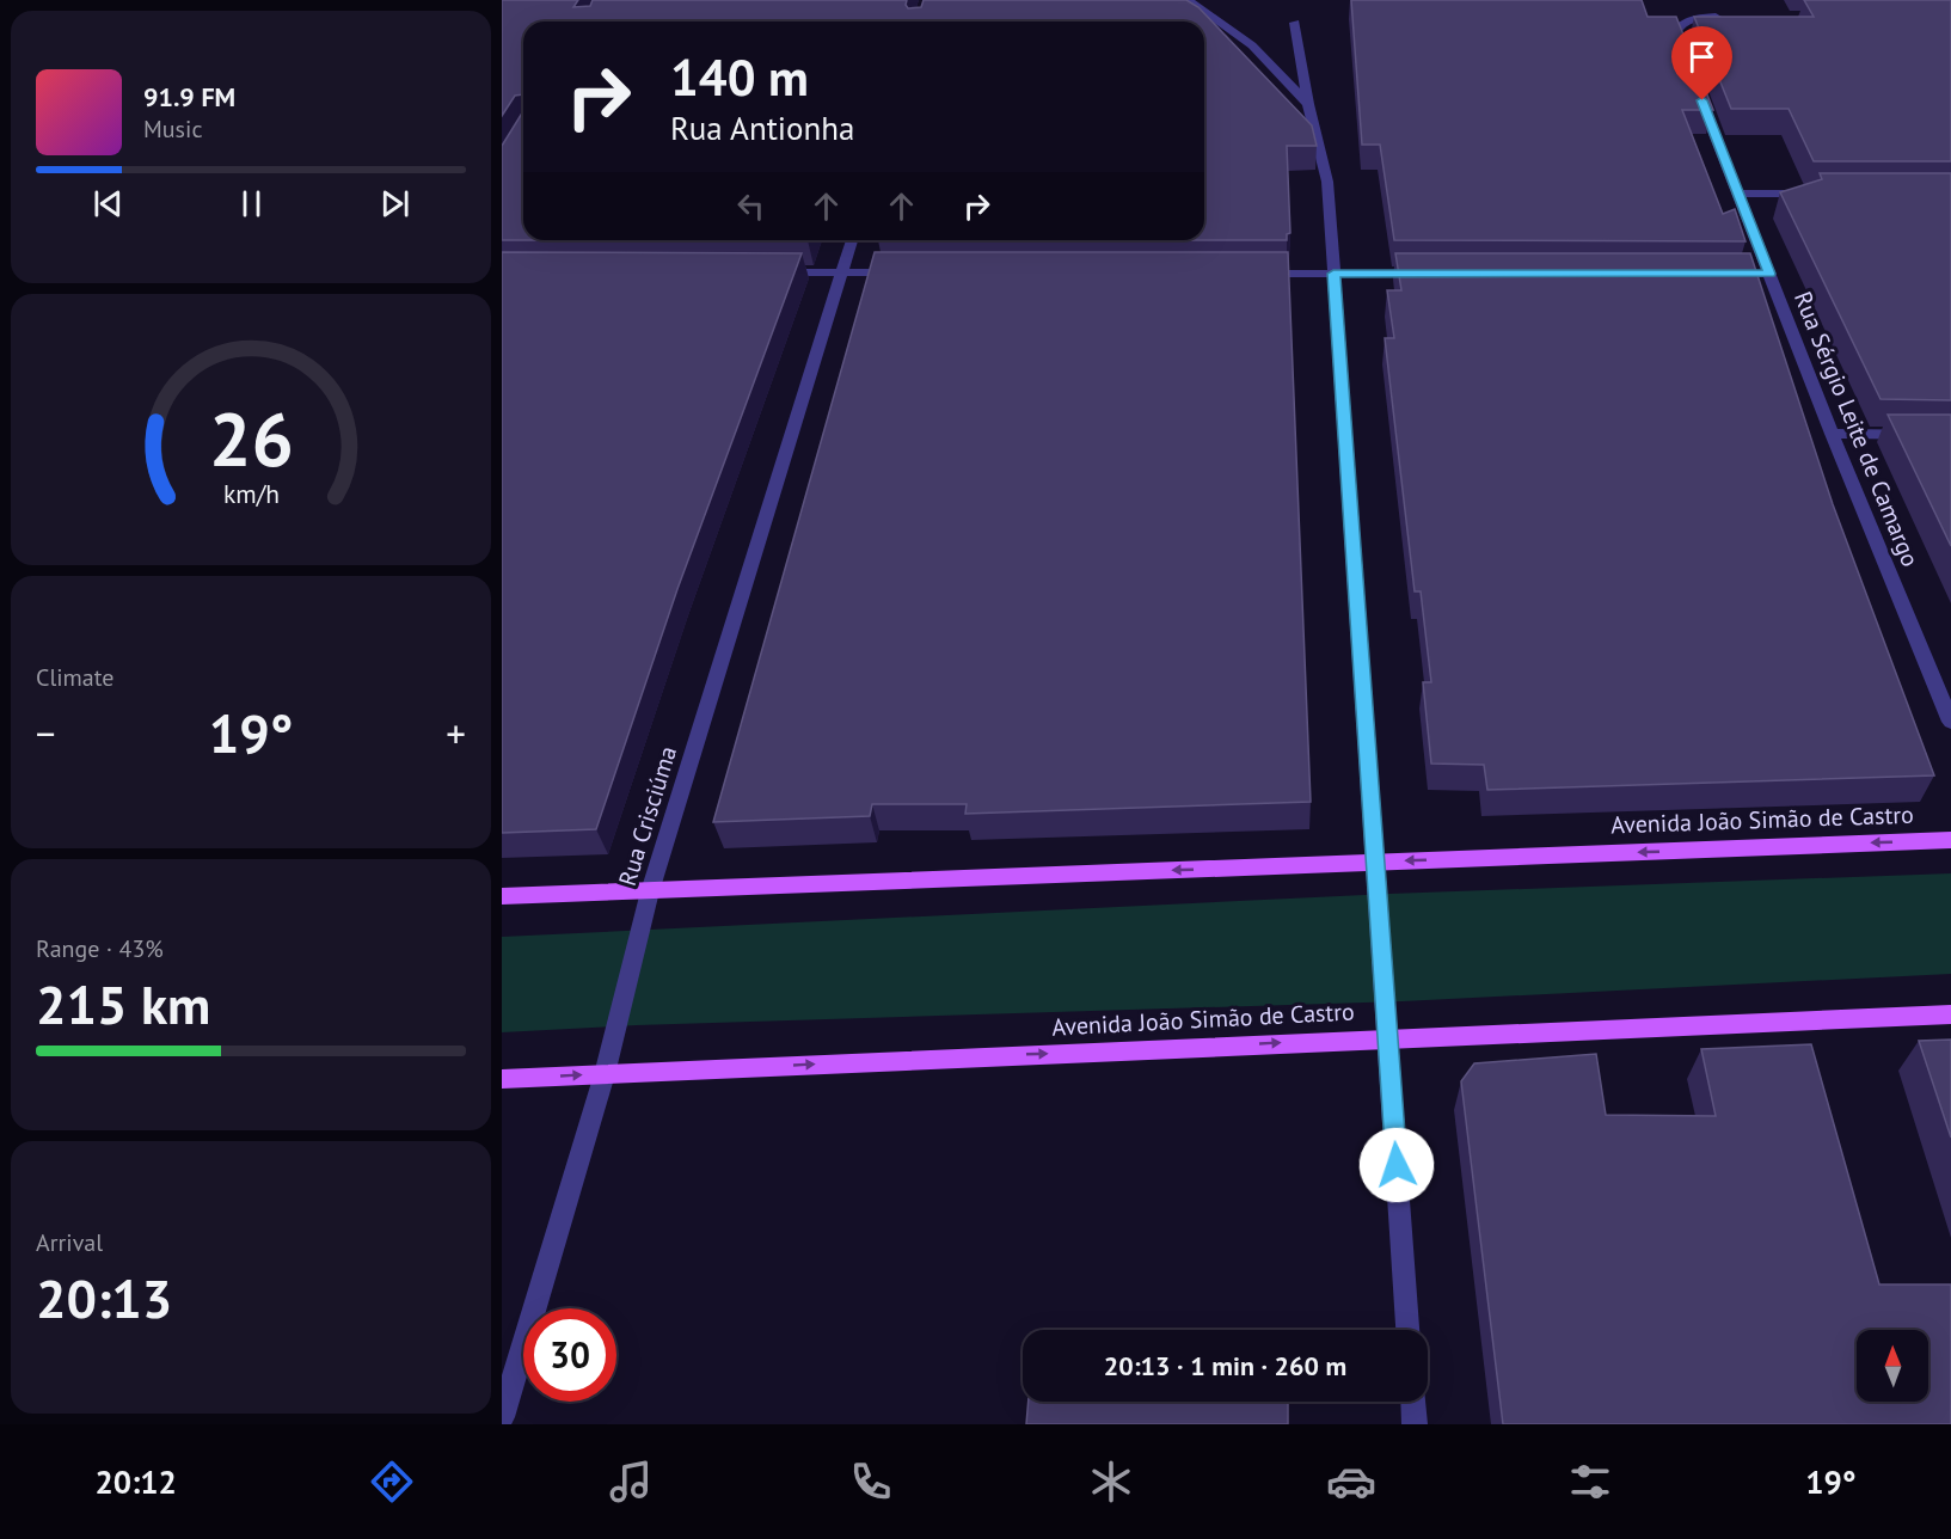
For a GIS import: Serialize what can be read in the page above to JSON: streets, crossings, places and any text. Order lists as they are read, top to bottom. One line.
{"streets":{"main road":["Avenida João Simão de Castro"],"street":["Rua Sérgio Leite de Camargo","Rua Crisciúma"]},"crossings":[["Rua Crisciúma","Avenida João Simão de Castro"]],"north":"top","page":{"turn":["140 m","Rua Antionha"],"song":["91.9 FM","Music"],"tile":["Climate",["Range · 43%","215 km"],["Arrival","20:13"]],"heat":["−","19°","+"],"limit":"30","trip":"20:13 · 1 min · 260 m","tabs":["20:12","19°"],"gauge":["26","km/h"]}}
